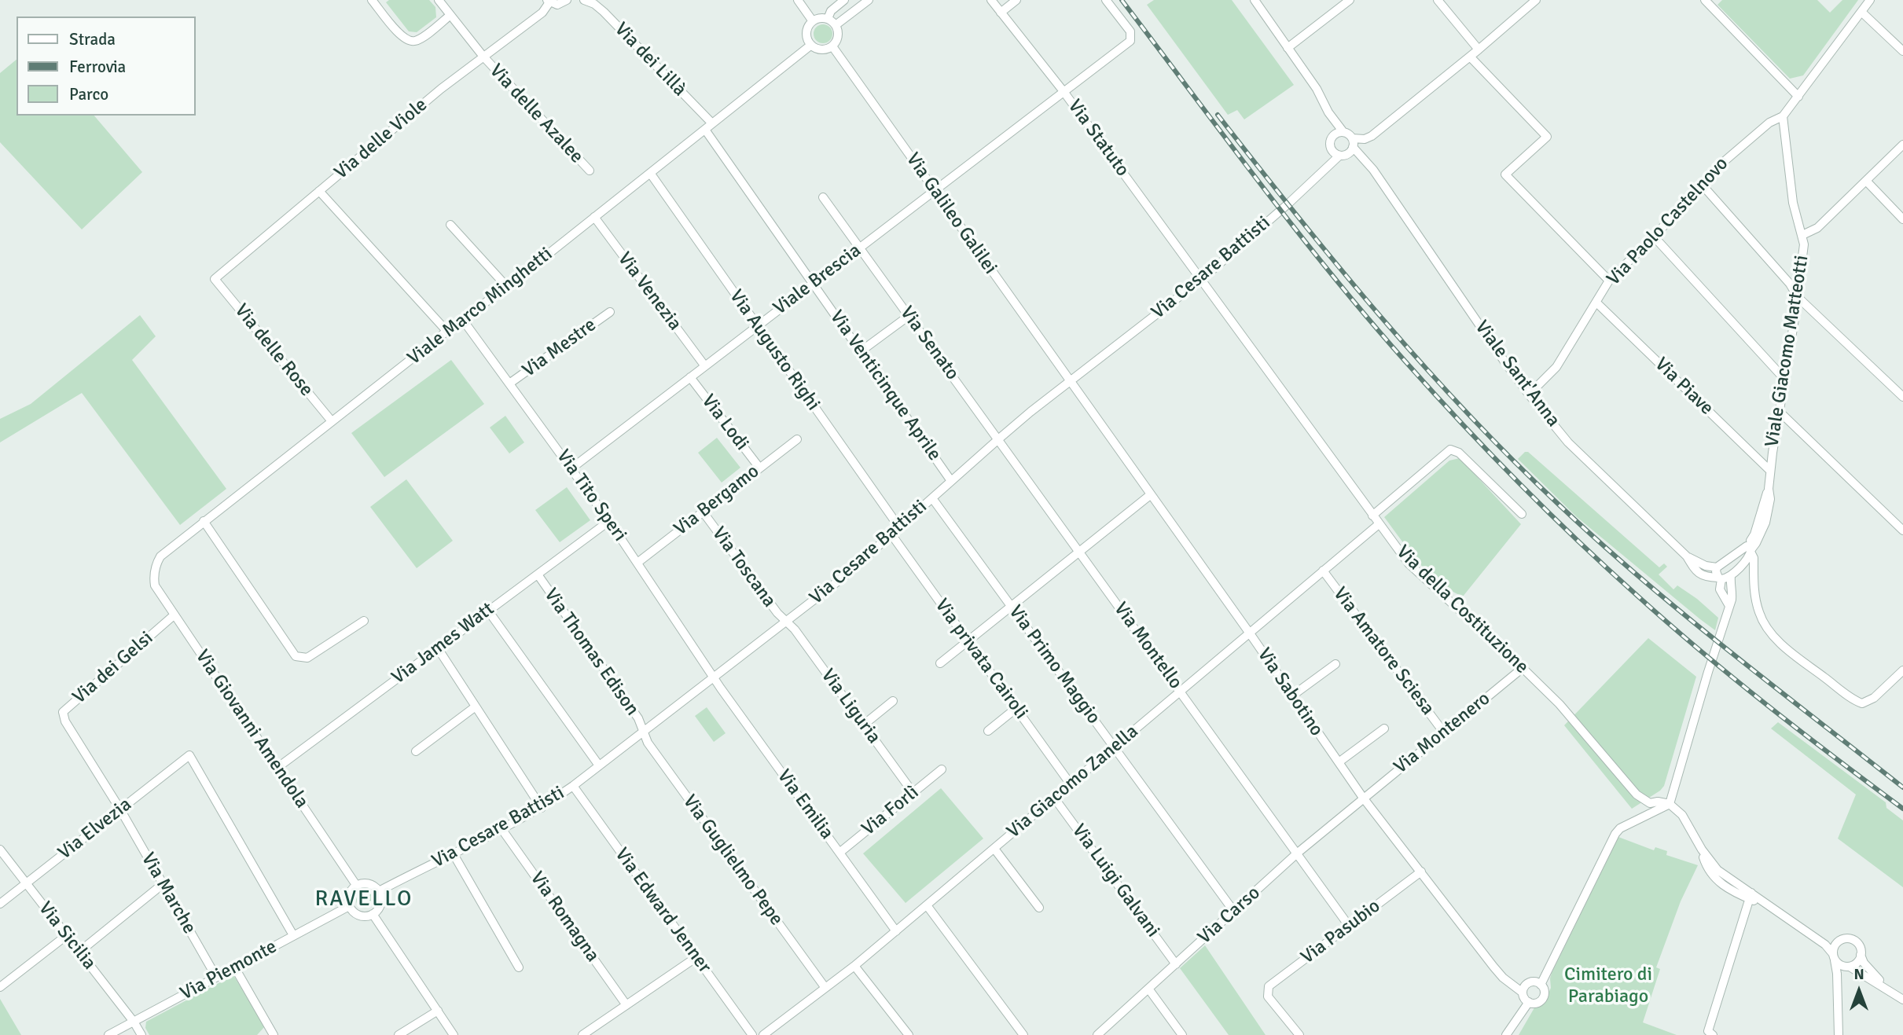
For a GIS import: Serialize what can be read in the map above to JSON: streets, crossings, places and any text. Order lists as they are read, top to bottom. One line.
{"streets":{"street":["Via dei Lillà","Via delle Azalee","Via Statuto","Via delle Viole","Via Galileo Galilei","Via Paolo Castelnovo","Via Cesare Battisti","Viale Brescia","Via Venezia","Viale Marco Minghetti","Via Senato","Via Mestre","Via delle Rose","Via Augusto Righi","Viale Giacomo Matteotti","Viale Sant'Anna","Via Venticinque Aprile","Via Piave","Via Lodi","Via Tito Speri","Via Bergamo","Via Toscana","Via della Costituzione","Via James Watt","Via Montello","Via Amatore Sciesa","Via Thomas Edison","Via privata Cairoli","Via Primo Maggio","Via dei Gelsi","Via Sabotino","Via Liguria","Via Giovanni Amendola","Via Montenero","Via Giacomo Zanella","Via Emilia","Via Forlì","Via Elvezia","Via Guglielmo Pepe","Via Luigi Galvani","Via Marche","Via Edward Jenner","Via Carso","Via Romagna","Via Pasubio","Via Sicilia","Via Piemonte"]},"crossings":[["Via dei Lillà","Viale Marco Minghetti"],["Via dei Lillà","Via Venticinque Aprile"],["Via delle Azalee","Via delle Viole"],["Via Statuto","Via Cesare Battisti"],["Via Statuto","Viale Brescia"],["Via Statuto","Via della Costituzione"],["Via delle Viole","Via delle Rose"],["Via Galileo Galilei","Via Cesare Battisti"],["Via Galileo Galilei","Viale Brescia"],["Via Galileo Galilei","Viale Marco Minghetti"],["Via Galileo Galilei","Via Sabotino"],["Via Paolo Castelnovo","Viale Giacomo Matteotti"],["Via Paolo Castelnovo","Viale Sant'Anna"],["Via Paolo Castelnovo","Via Piave"],["Via Cesare Battisti","Via Senato"],["Via Cesare Battisti","Via Augusto Righi"],["Via Cesare Battisti","Viale Sant'Anna"],["Via Cesare Battisti","Via Venticinque Aprile"],["Via Cesare Battisti","Via Tito Speri"],["Via Cesare Battisti","Via Toscana"],["Via Cesare Battisti","Via della Costituzione"],["Via Cesare Battisti","Via Montello"],["Via Cesare Battisti","Via Thomas Edison"],["Via Cesare Battisti","Via privata Cairoli"],["Via Cesare Battisti","Via Primo Maggio"],["Via Cesare Battisti","Via Sabotino"],["Via Cesare Battisti","Via Liguria"],["Via Cesare Battisti","Via Giovanni Amendola"],["Via Cesare Battisti","Via Emilia"],["Via Cesare Battisti","Via Guglielmo Pepe"],["Via Cesare Battisti","Via Edward Jenner"],["Via Cesare Battisti","Via Romagna"],["Via Cesare Battisti","Via Piemonte"],["Viale Brescia","Via Venezia"],["Viale Brescia","Via Senato"],["Viale Brescia","Via Augusto Righi"],["Viale Brescia","Via Venticinque Aprile"],["Viale Brescia","Via Lodi"],["Viale Brescia","Via Tito Speri"],["Via Venezia","Viale Marco Minghetti"],["Viale Marco Minghetti","Via delle Rose"],["Viale Marco Minghetti","Via Augusto Righi"],["Viale Marco Minghetti","Via Venticinque Aprile"],["Viale Marco Minghetti","Via Tito Speri"],["Viale Marco Minghetti","Via Giovanni Amendola"],["Via Senato","Via Montello"],["Via Mestre","Via Tito Speri"],["Viale Giacomo Matteotti","Viale Sant'Anna"],["Viale Giacomo Matteotti","Via Piave"],["Via Lodi","Via Bergamo"],["Via Tito Speri","Via Bergamo"],["Via Tito Speri","Via James Watt"],["Via Tito Speri","Via Emilia"],["Via Bergamo","Via Toscana"],["Via Toscana","Via Liguria"],["Via della Costituzione","Via Montenero"],["Via della Costituzione","Via Giacomo Zanella"],["Via James Watt","Via Thomas Edison"],["Via James Watt","Via Giovanni Amendola"],["Via Montello","Via Giacomo Zanella"],["Via Montello","Via Carso"],["Via Montello","Via Pasubio"],["Via Amatore Sciesa","Via Montenero"],["Via Amatore Sciesa","Via Giacomo Zanella"],["Via Thomas Edison","Via Guglielmo Pepe"],["Via privata Cairoli","Via Giacomo Zanella"],["Via Primo Maggio","Via Giacomo Zanella"],["Via Primo Maggio","Via Carso"],["Via dei Gelsi","Via Giovanni Amendola"],["Via dei Gelsi","Via Elvezia"],["Via dei Gelsi","Via Marche"],["Via Sabotino","Via Montenero"],["Via Sabotino","Via Giacomo Zanella"],["Via Sabotino","Via Carso"],["Via Sabotino","Via Pasubio"],["Via Liguria","Via Forlì"],["Via Giovanni Amendola","Via Piemonte"],["Via Montenero","Via Carso"],["Via Giacomo Zanella","Via Emilia"],["Via Giacomo Zanella","Via Guglielmo Pepe"],["Via Giacomo Zanella","Via Luigi Galvani"],["Via Emilia","Via Forlì"],["Via Elvezia","Via Marche"],["Via Elvezia","Via Sicilia"],["Via Elvezia","Via Piemonte"],["Via Luigi Galvani","Via Carso"],["Via Marche","Via Piemonte"],["Via Sicilia","Via Piemonte"]],"districts":["RAVELLO"],"parks":["Cimitero di Parabiago"],"legend":["Strada","Ferrovia","Parco"],"north":"top"}
